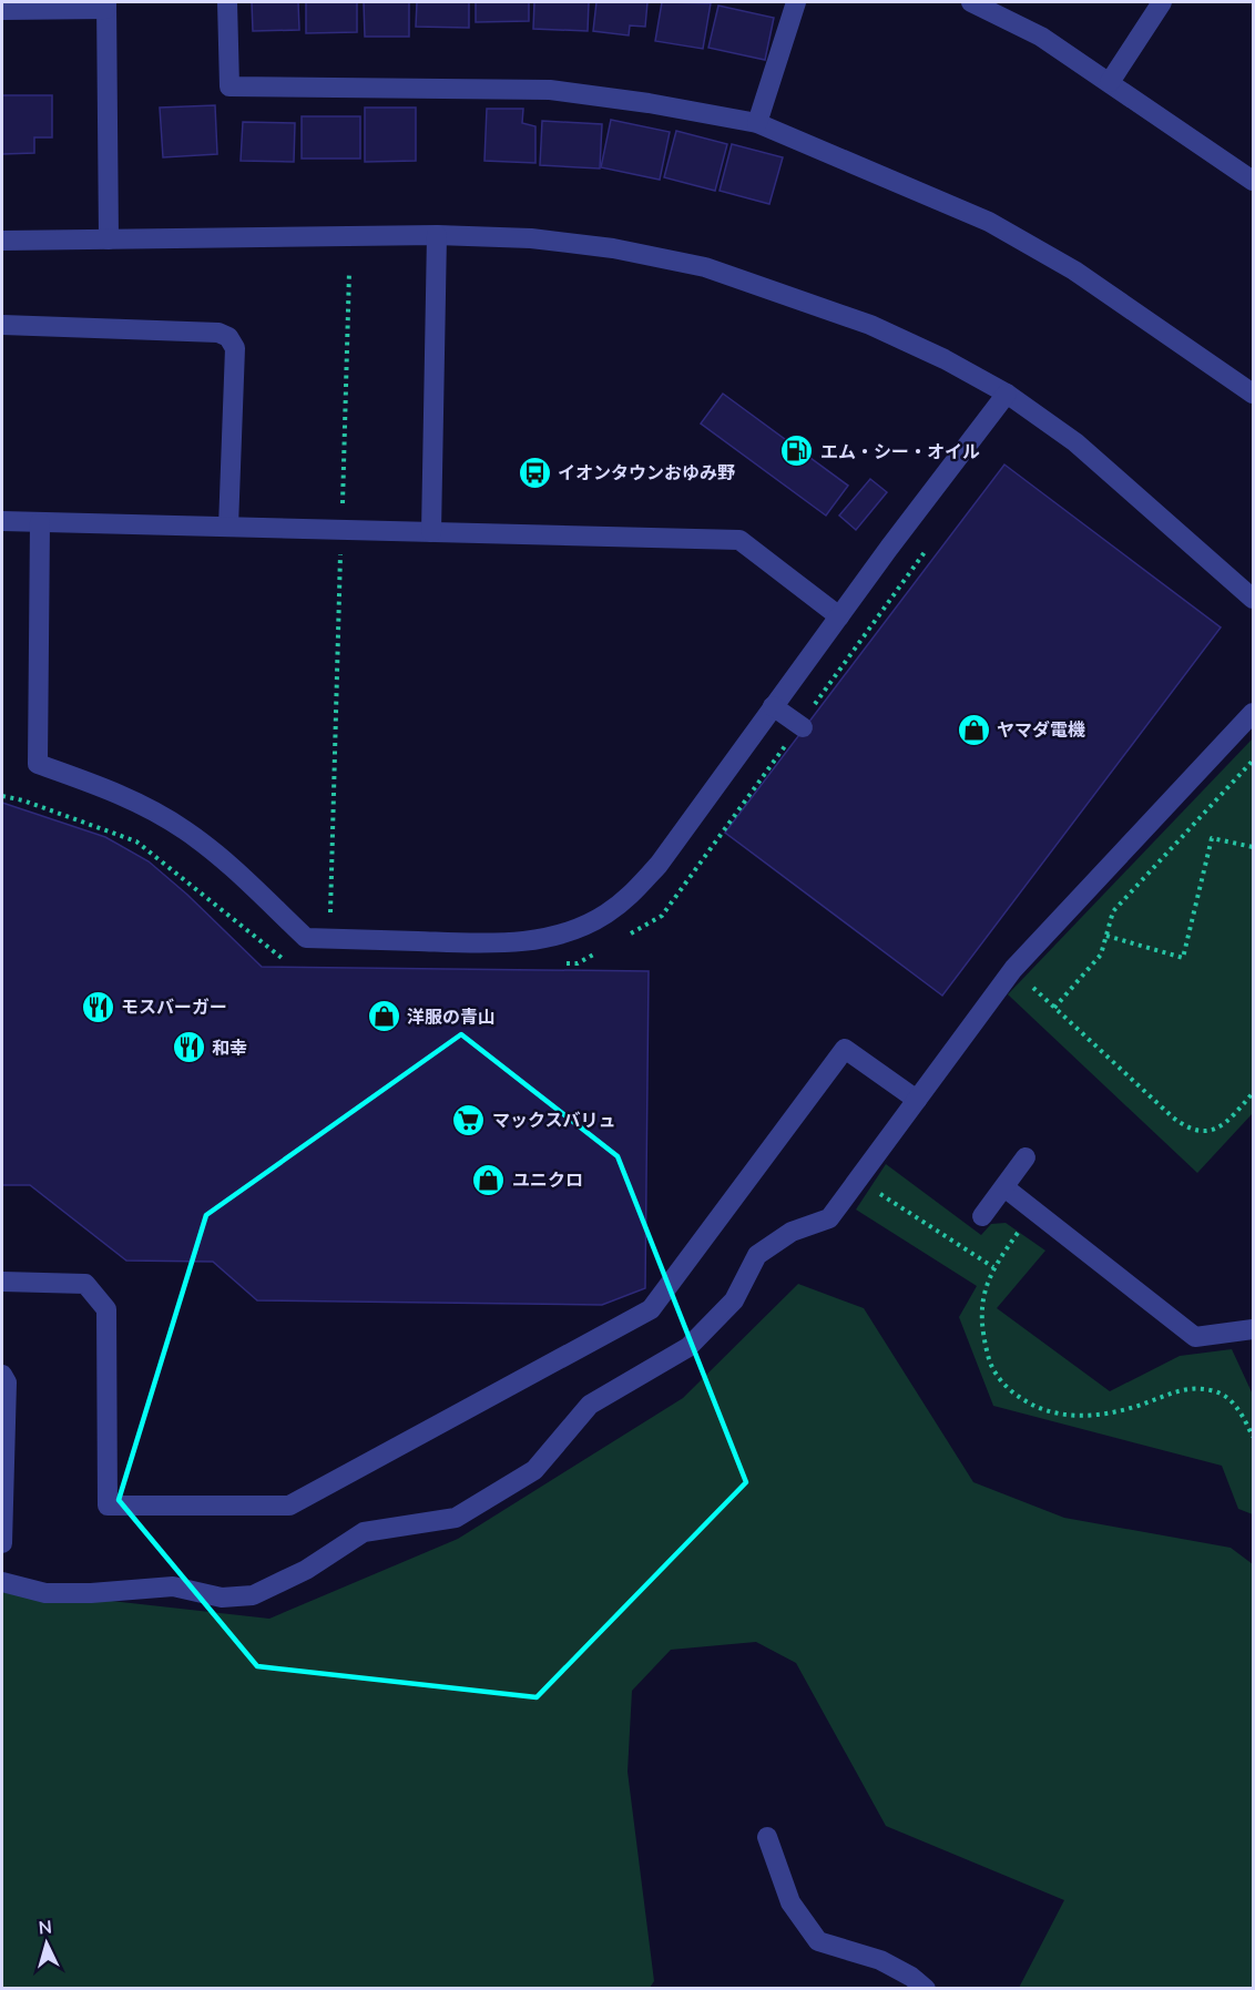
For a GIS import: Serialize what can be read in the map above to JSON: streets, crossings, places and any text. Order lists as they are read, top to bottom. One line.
{"places":{"fuel station":["エム・シー・オイル"],"bus stop":["イオンタウンおゆみ野"],"shop":["ヤマダ電機","洋服の青山","ユニクロ"],"restaurant":["モスバーガー","和幸"],"supermarket":["マックスバリュ"]},"north":"top"}
